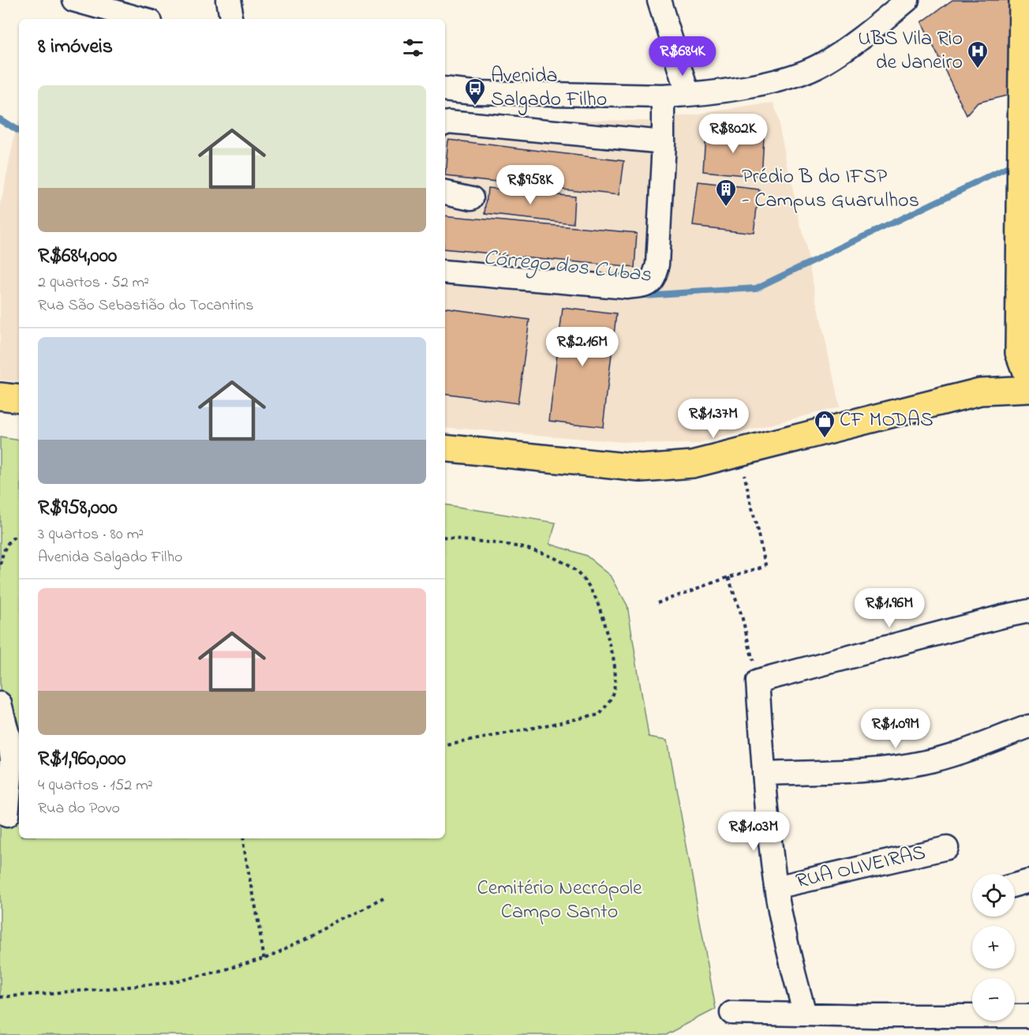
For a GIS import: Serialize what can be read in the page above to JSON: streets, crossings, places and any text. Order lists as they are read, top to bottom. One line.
{"streets":{"street":["RUA OLIVEIRAS"]},"water":["Córrego dos Cubas"],"parks":["Cemitério Necrópole Campo Santo"],"places":{"hospital":["UBS Vila Rio de Janeiro"],"bus stop":["Avenida Salgado Filho"],"building":["Prédio B do IFSP - Campus Guarulhos"],"shop":["CF MODAS"]},"page":{"heading":"8 imóveis","price":["R$684K","R$802K","R$958K","R$2.16M","R$1.37M","R$1.96M","R$1.09M","R$1.03M"],"list":[{"name":"R$684,000","note":"2 quartos · 52 m² · Rua São Sebastião do Tocantins"},{"name":"R$958,000","note":"3 quartos · 80 m² · Avenida Salgado Filho"},{"name":"R$1,960,000","note":"4 quartos · 152 m² · Rua do Povo"}],"map_buttons":["+","−"]}}
